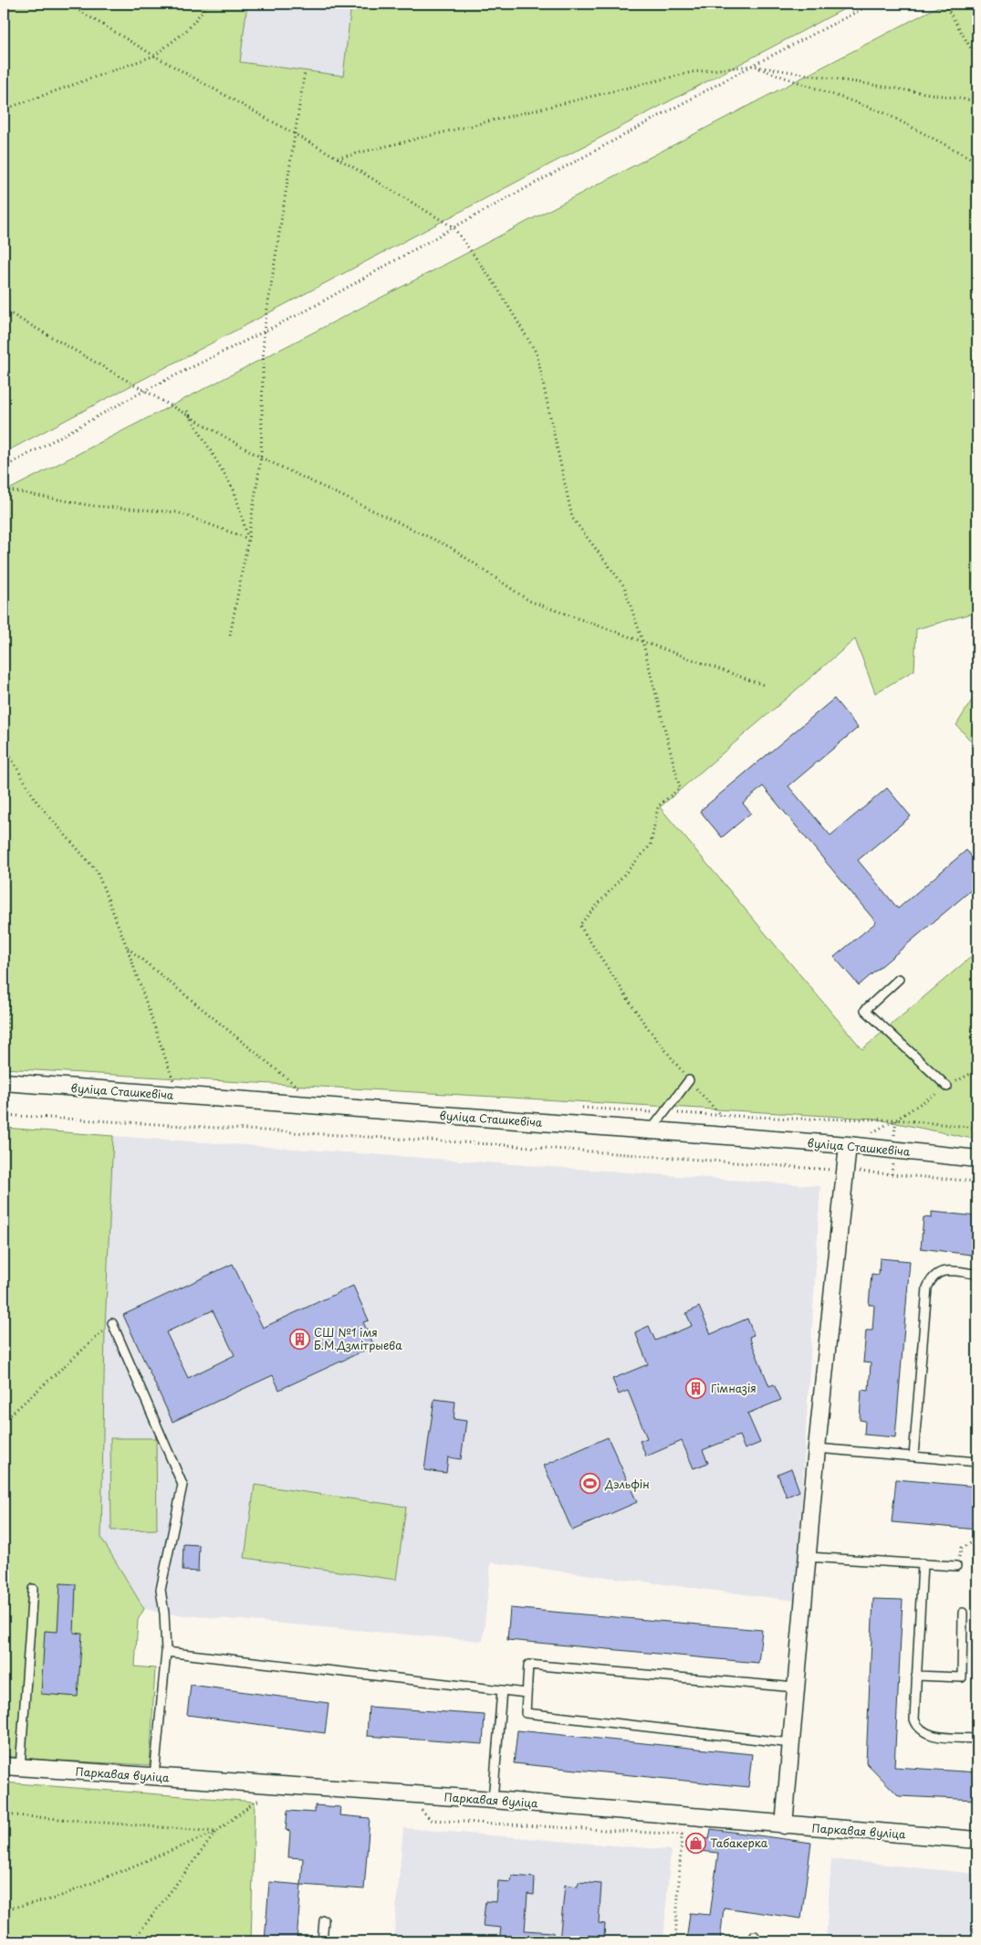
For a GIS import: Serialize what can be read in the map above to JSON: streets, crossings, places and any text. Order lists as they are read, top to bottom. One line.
{"streets":{"street":["вуліца Сташкевіча","Паркавая вуліца"]},"places":{"building":["СШ №1 імя Б.М.Дзмітрыева","Гімназія"],"sports":["Дэльфін"],"shop":["Табакерка"]}}
